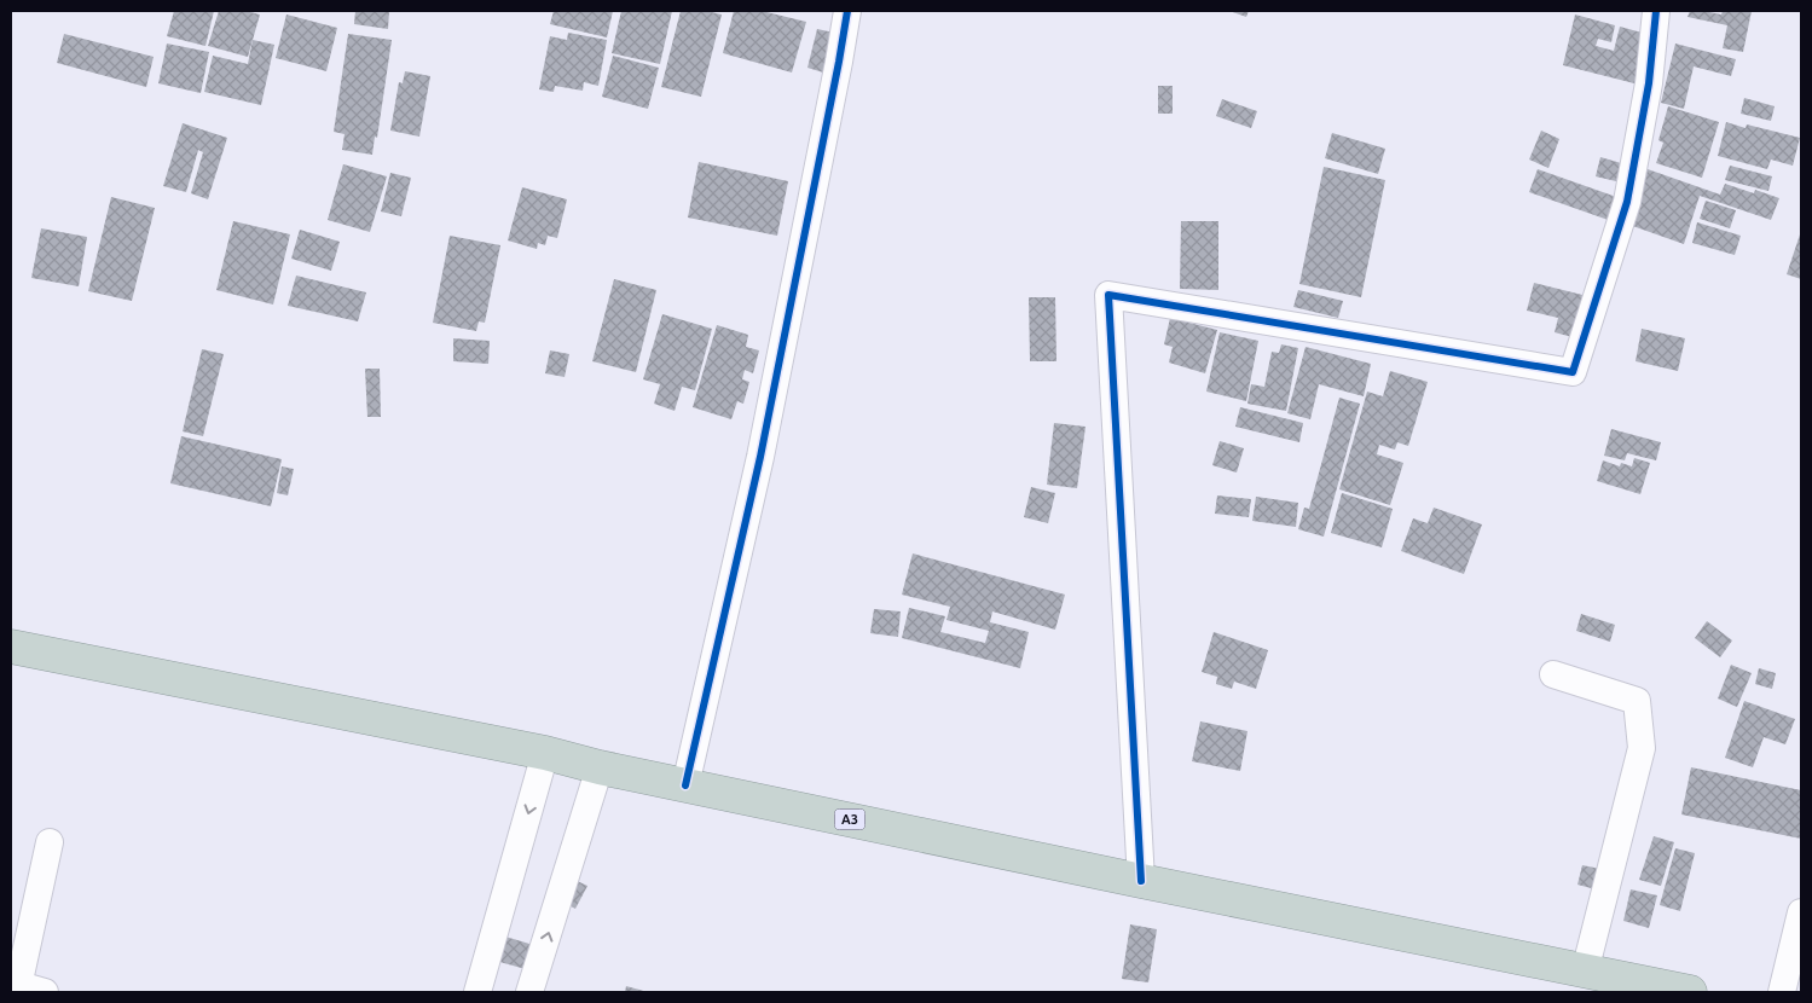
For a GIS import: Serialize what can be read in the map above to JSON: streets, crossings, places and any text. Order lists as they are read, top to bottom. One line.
{"streets":{"highway":["A3"]}}
